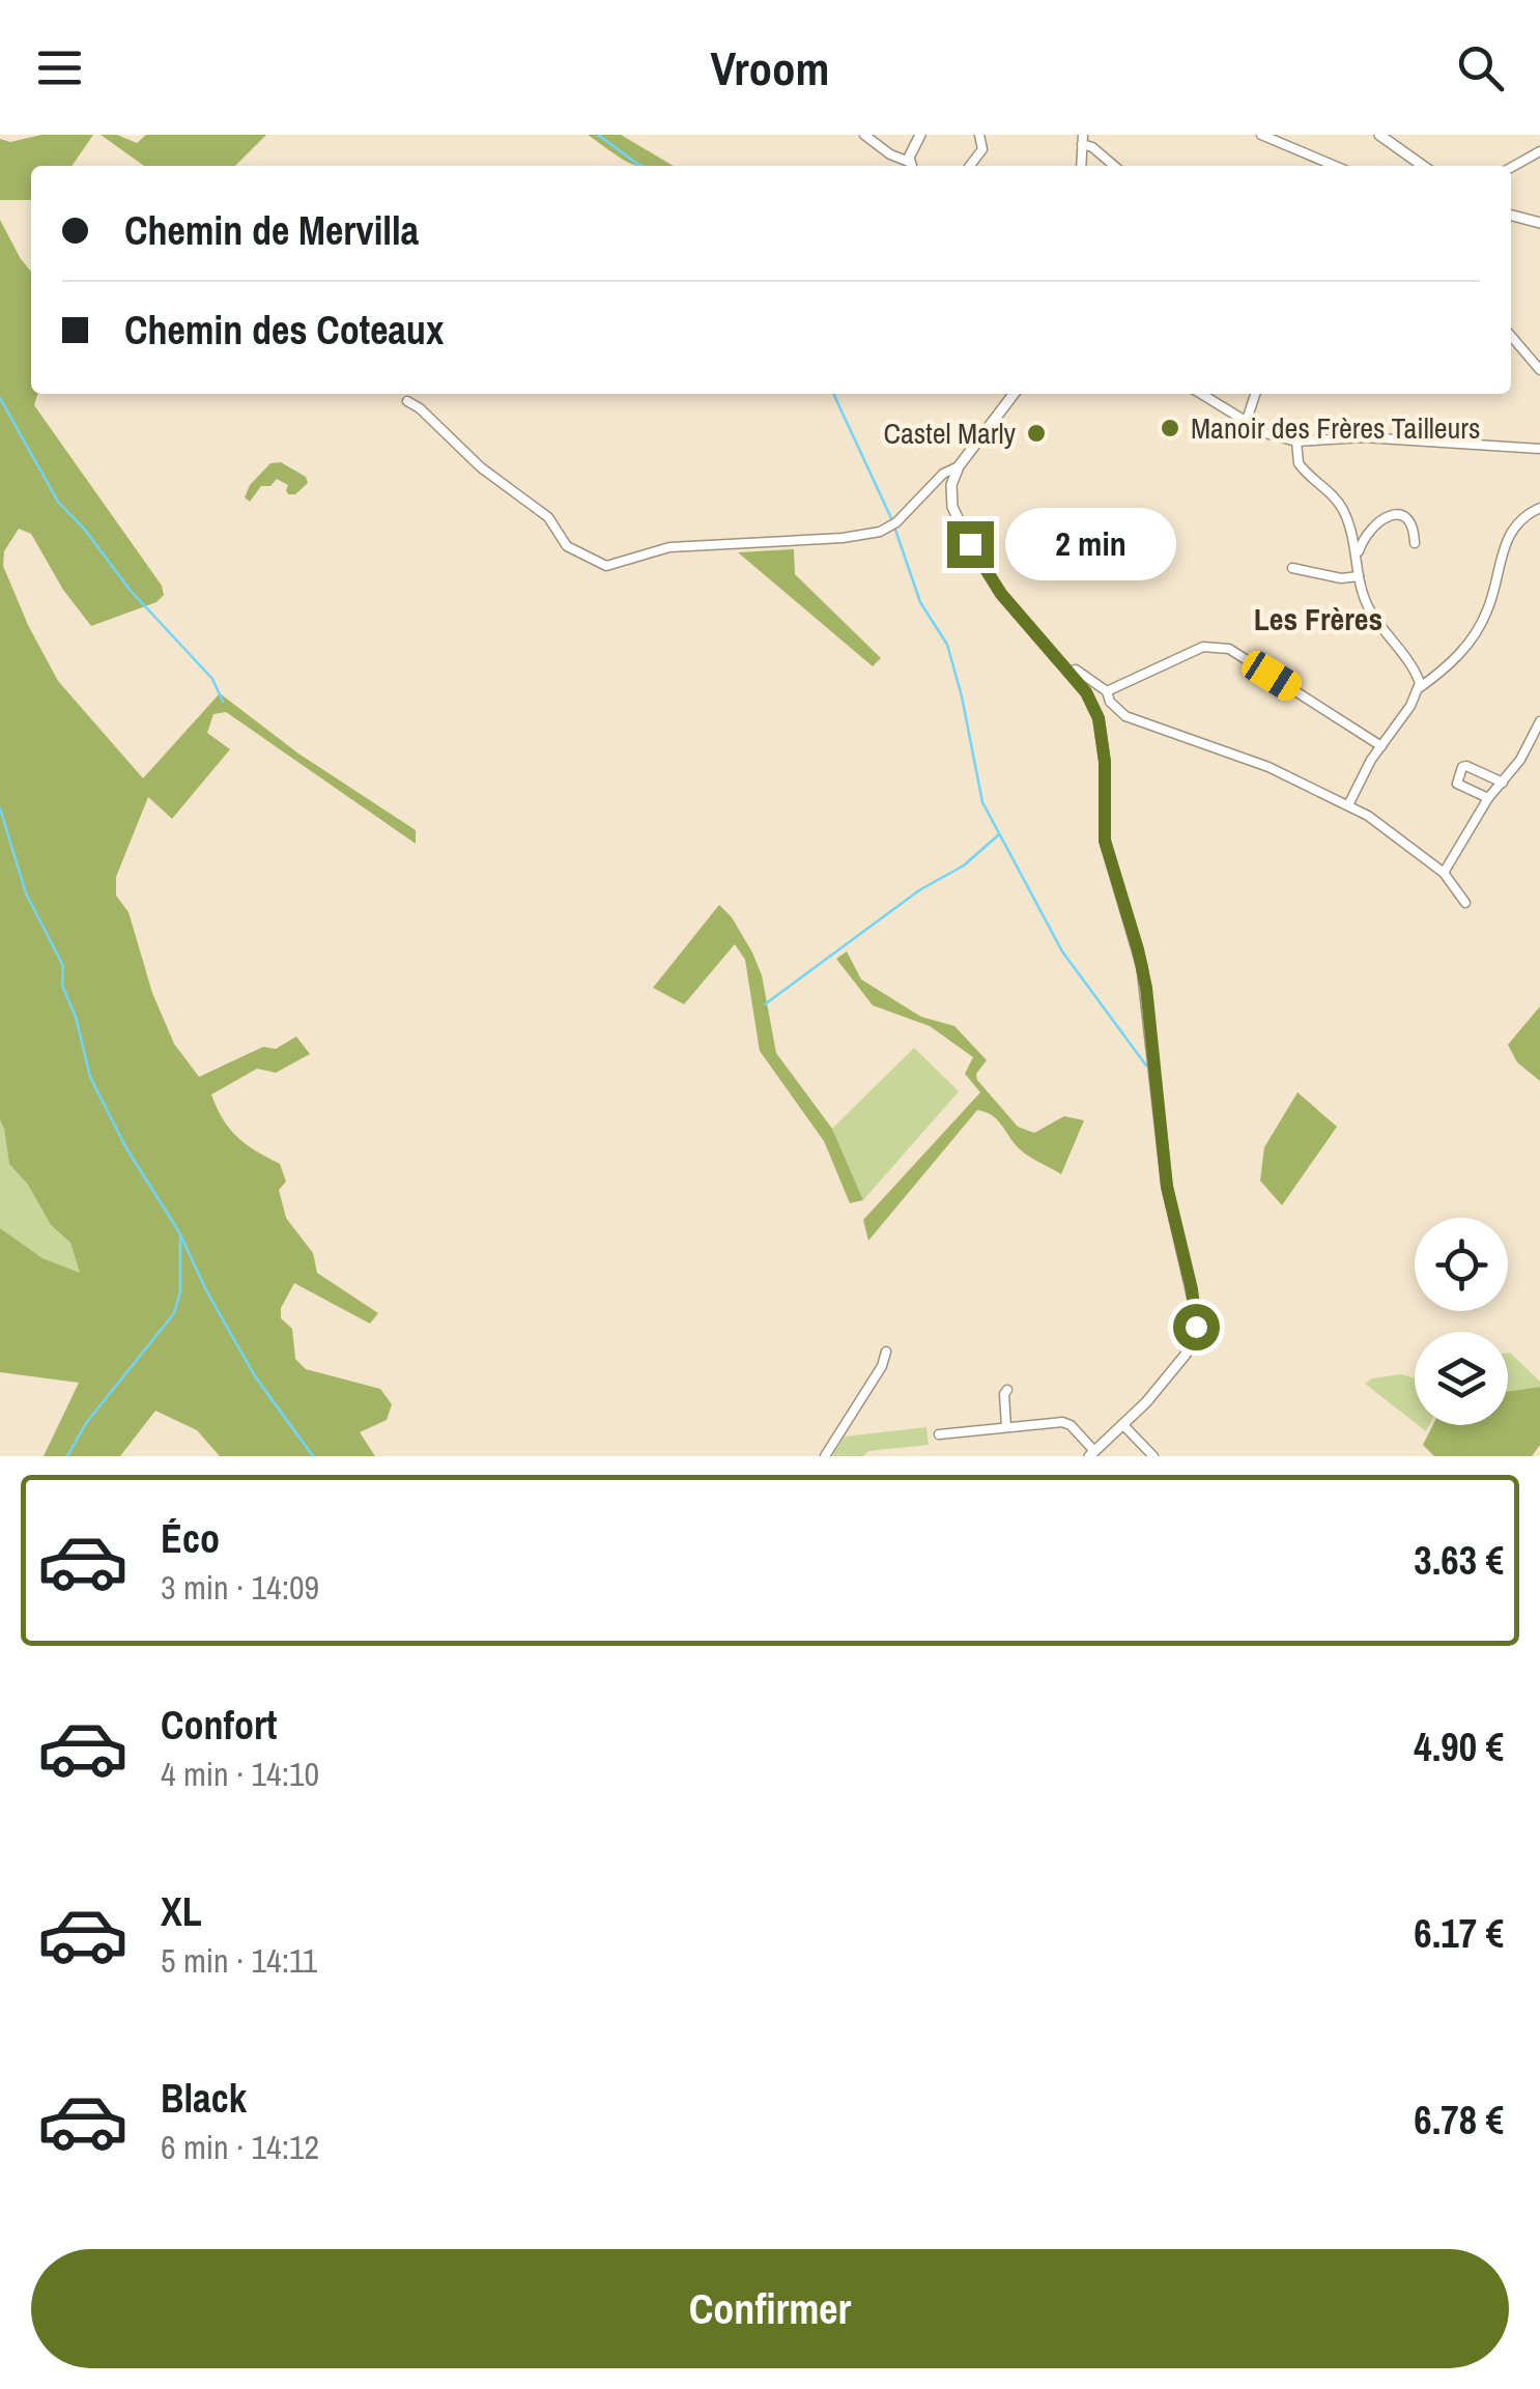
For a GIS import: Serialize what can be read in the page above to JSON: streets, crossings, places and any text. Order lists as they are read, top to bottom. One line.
{"districts":["Les Frères"],"places":["Manoir des Frères Tailleurs","Castel Marly"],"page":{"header":"Vroom","banner":["Chemin de Mervilla","Chemin des Coteaux"],"bubble":"2 min","list":[{"name":"Éco","note":"3 min · 14:09","value":"3.63 €"},{"name":"Confort","note":"4 min · 14:10","value":"4.90 €"},{"name":"XL","note":"5 min · 14:11","value":"6.17 €"},{"name":"Black","note":"6 min · 14:12","value":"6.78 €"}],"buttons":"Confirmer"}}
